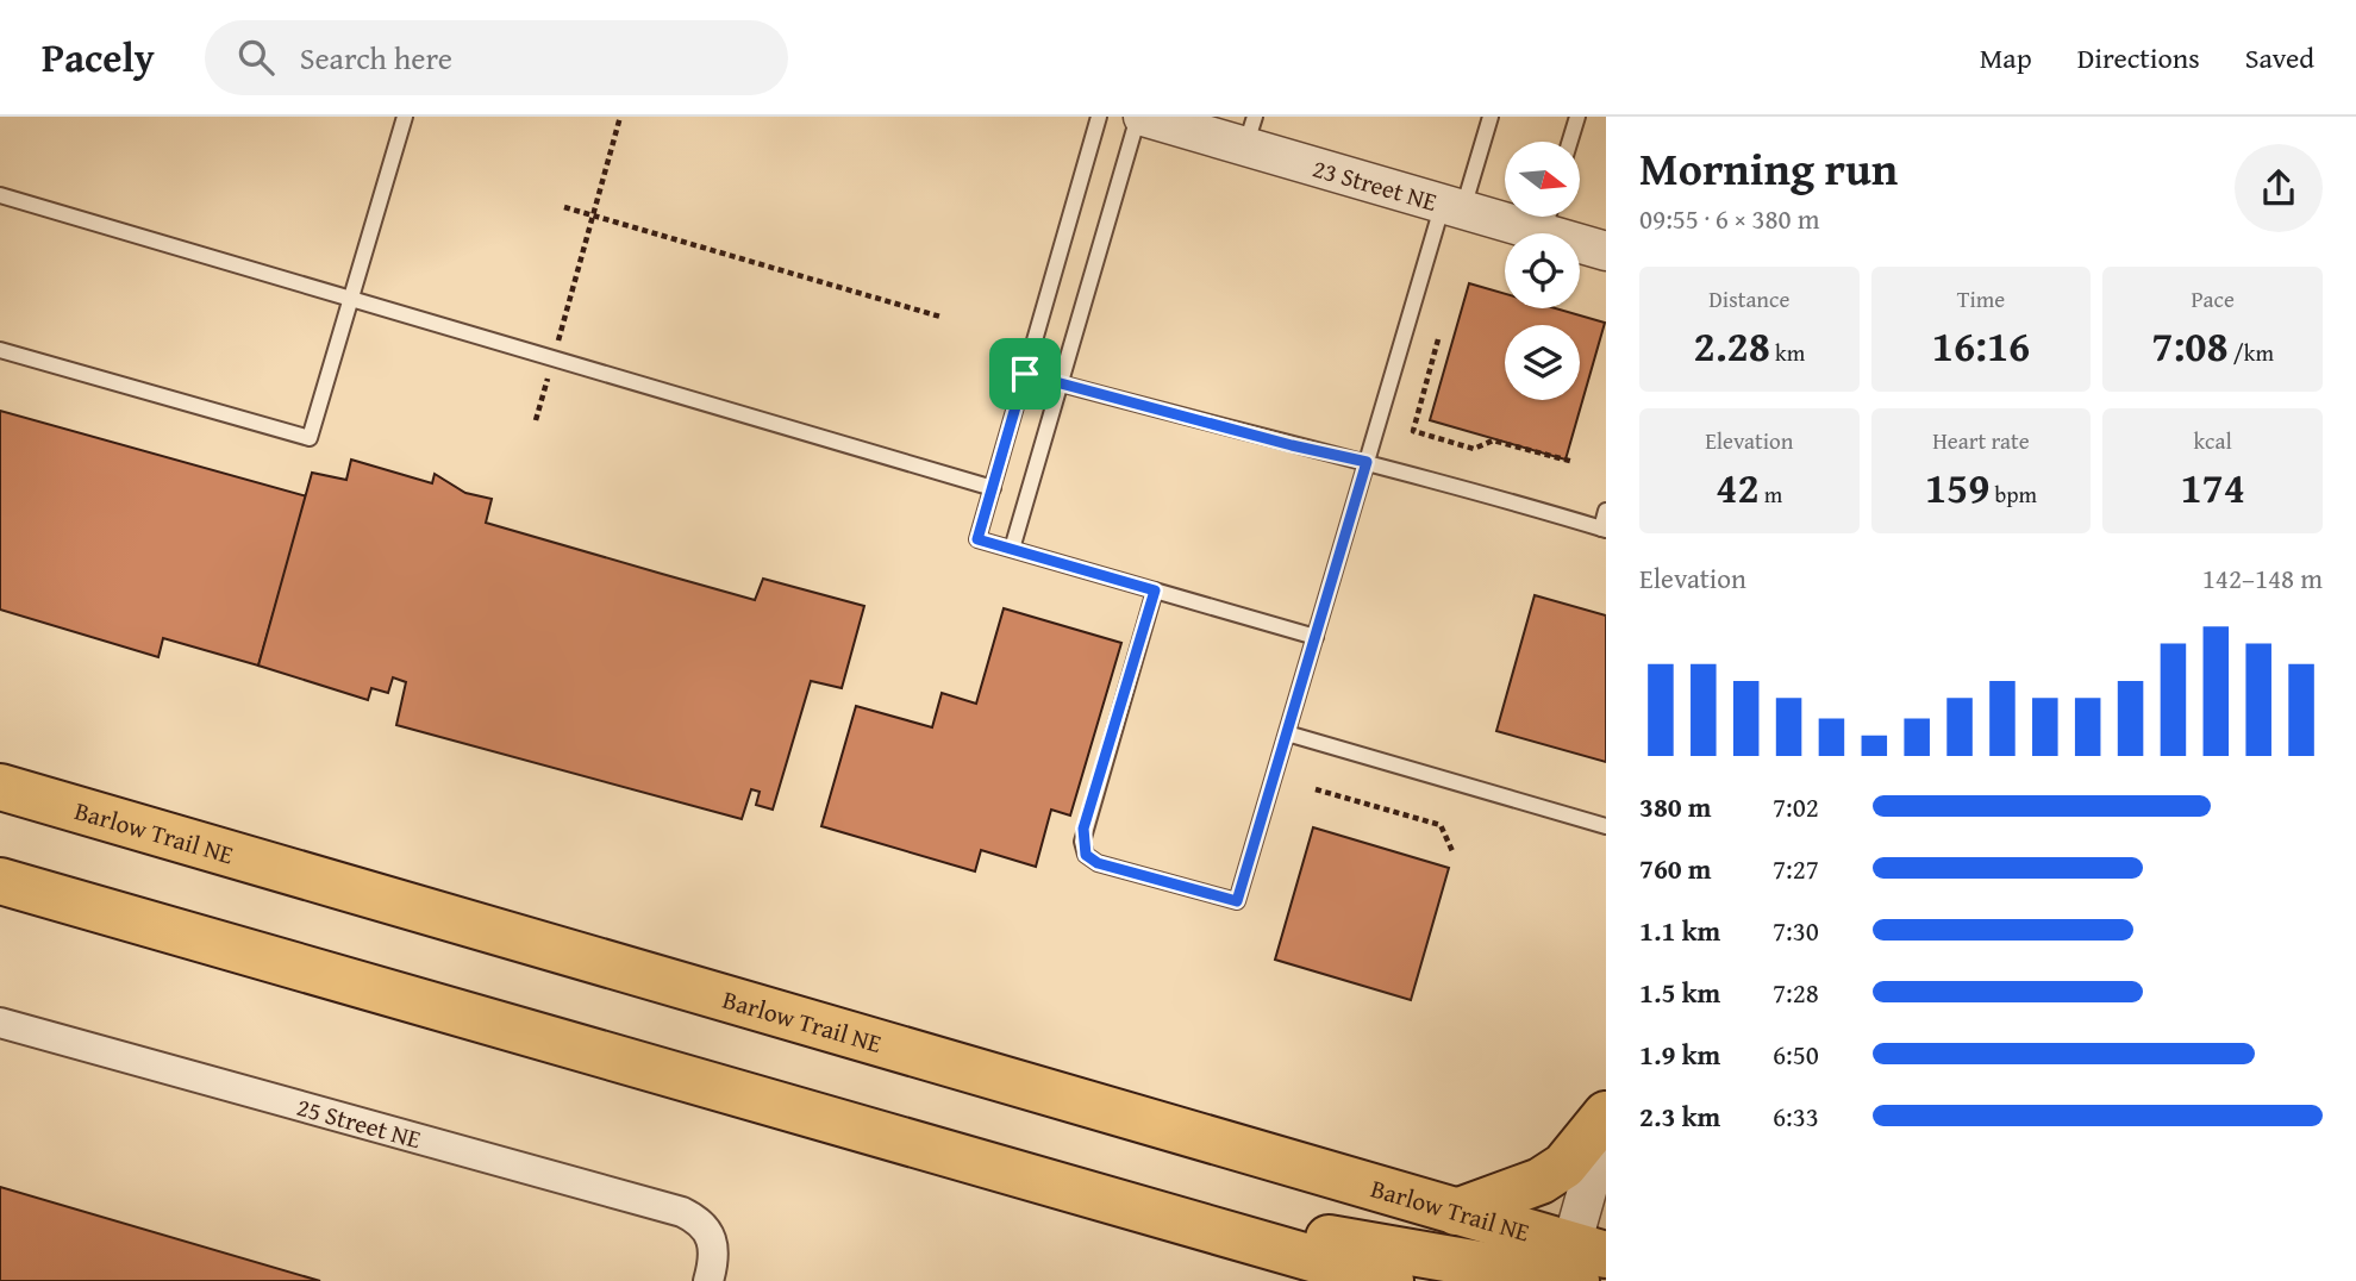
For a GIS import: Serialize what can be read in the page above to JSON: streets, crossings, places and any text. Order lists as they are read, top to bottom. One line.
{"streets":{"main road":["Barlow Trail NE"],"street":["23 Street NE","25 Street NE"]},"north":"right","page":{"header":"Pacely","search":"Search here","nav":["Map","Directions","Saved"],"heading":["Morning run","09:55 · 6 × 380 m"],"stats":[["Distance","2.28 km"],["Time","16:16"],["Pace","7:08 /km"],["Elevation","42 m"],["Heart rate","159 bpm"],["kcal","174"]],"chart":["Elevation","142–148 m"],"list":[{"name":"380 m","note":"7:02"},{"name":"760 m","note":"7:27"},{"name":"1.1 km","note":"7:30"},{"name":"1.5 km","note":"7:28"},{"name":"1.9 km","note":"6:50"},{"name":"2.3 km","note":"6:33"}]}}
